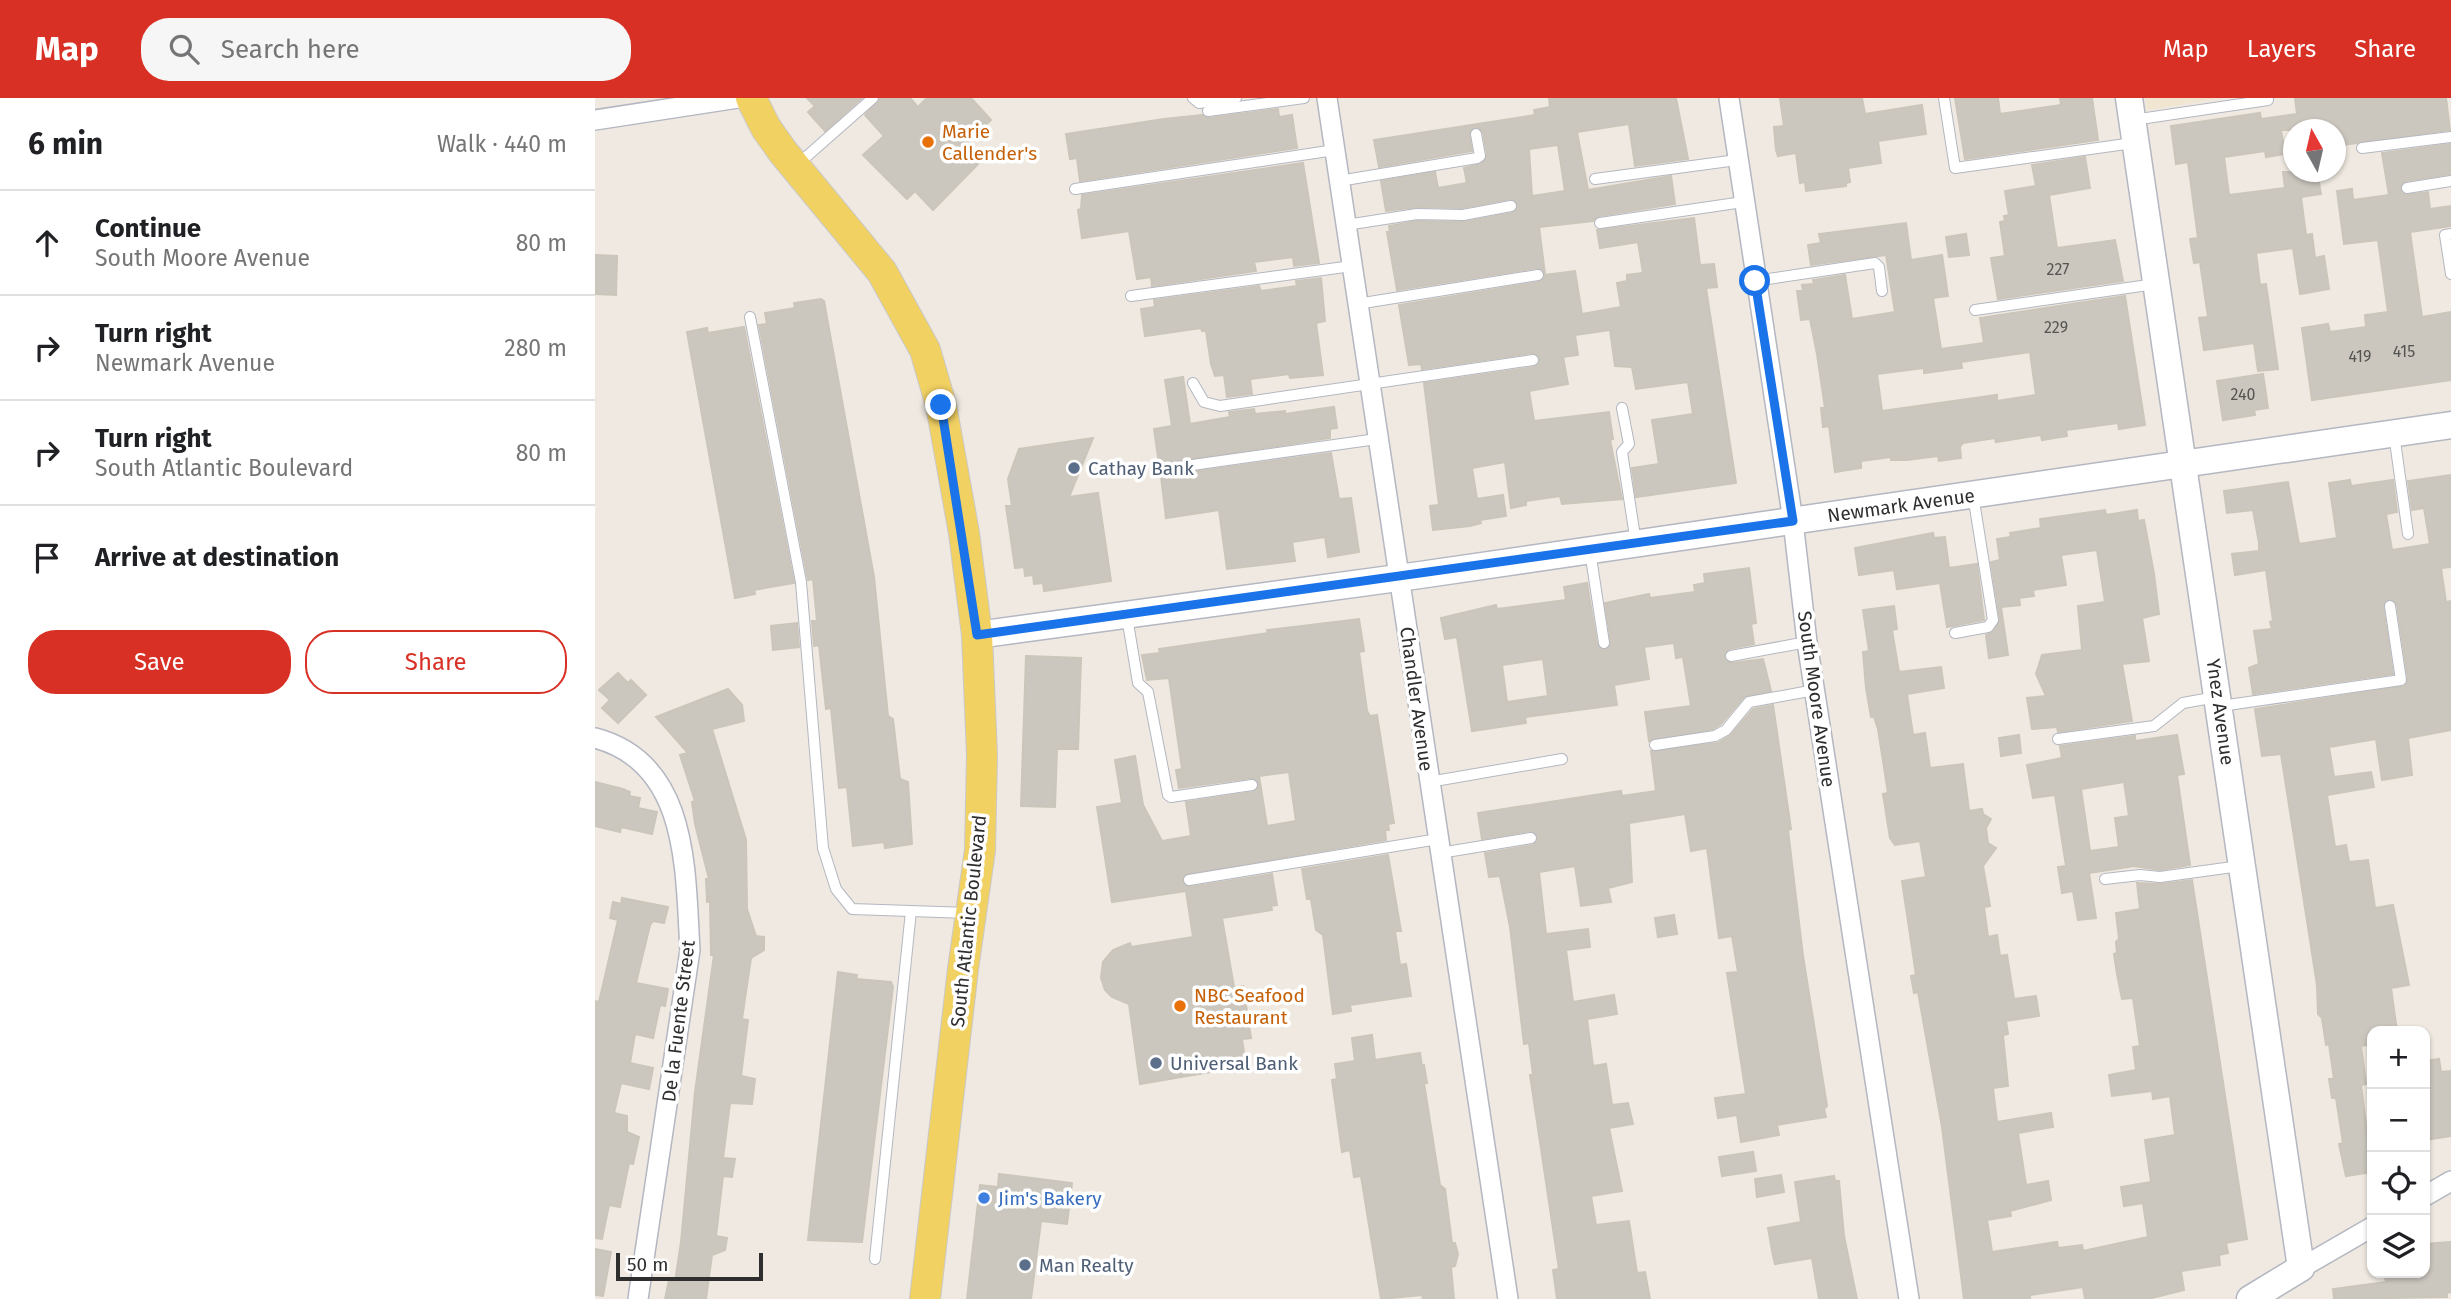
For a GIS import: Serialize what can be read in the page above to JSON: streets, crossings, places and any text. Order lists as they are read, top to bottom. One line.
{"streets":{"main road":["South Atlantic Boulevard"],"street":["Newmark Avenue","Chandler Avenue","South Moore Avenue","Ynez Avenue","De la Fuente Street"]},"crossings":[["Newmark Avenue","Chandler Avenue"],["Newmark Avenue","South Moore Avenue"],["Newmark Avenue","Ynez Avenue"],["Newmark Avenue","South Atlantic Boulevard"]],"places":["Marie Callender's","Cathay Bank","NBC Seafood Restaurant","Universal Bank","Jim's Bakery","Man Realty"],"house_numbers":["227","229","415","419","240"],"scale_bar":"50 m","north":"top","page":{"header":"Map","search":"Search here","nav":["Map","Layers","Share"],"heading":["6 min","Walk · 440 m"],"list":[["Continue","South Moore Avenue","80 m"],["Turn right","Newmark Avenue","280 m"],["Turn right","South Atlantic Boulevard","80 m"],"Arrive at destination"],"buttons":["Save","Share"],"map_buttons":["+","−"],"scale":"50 m"}}
